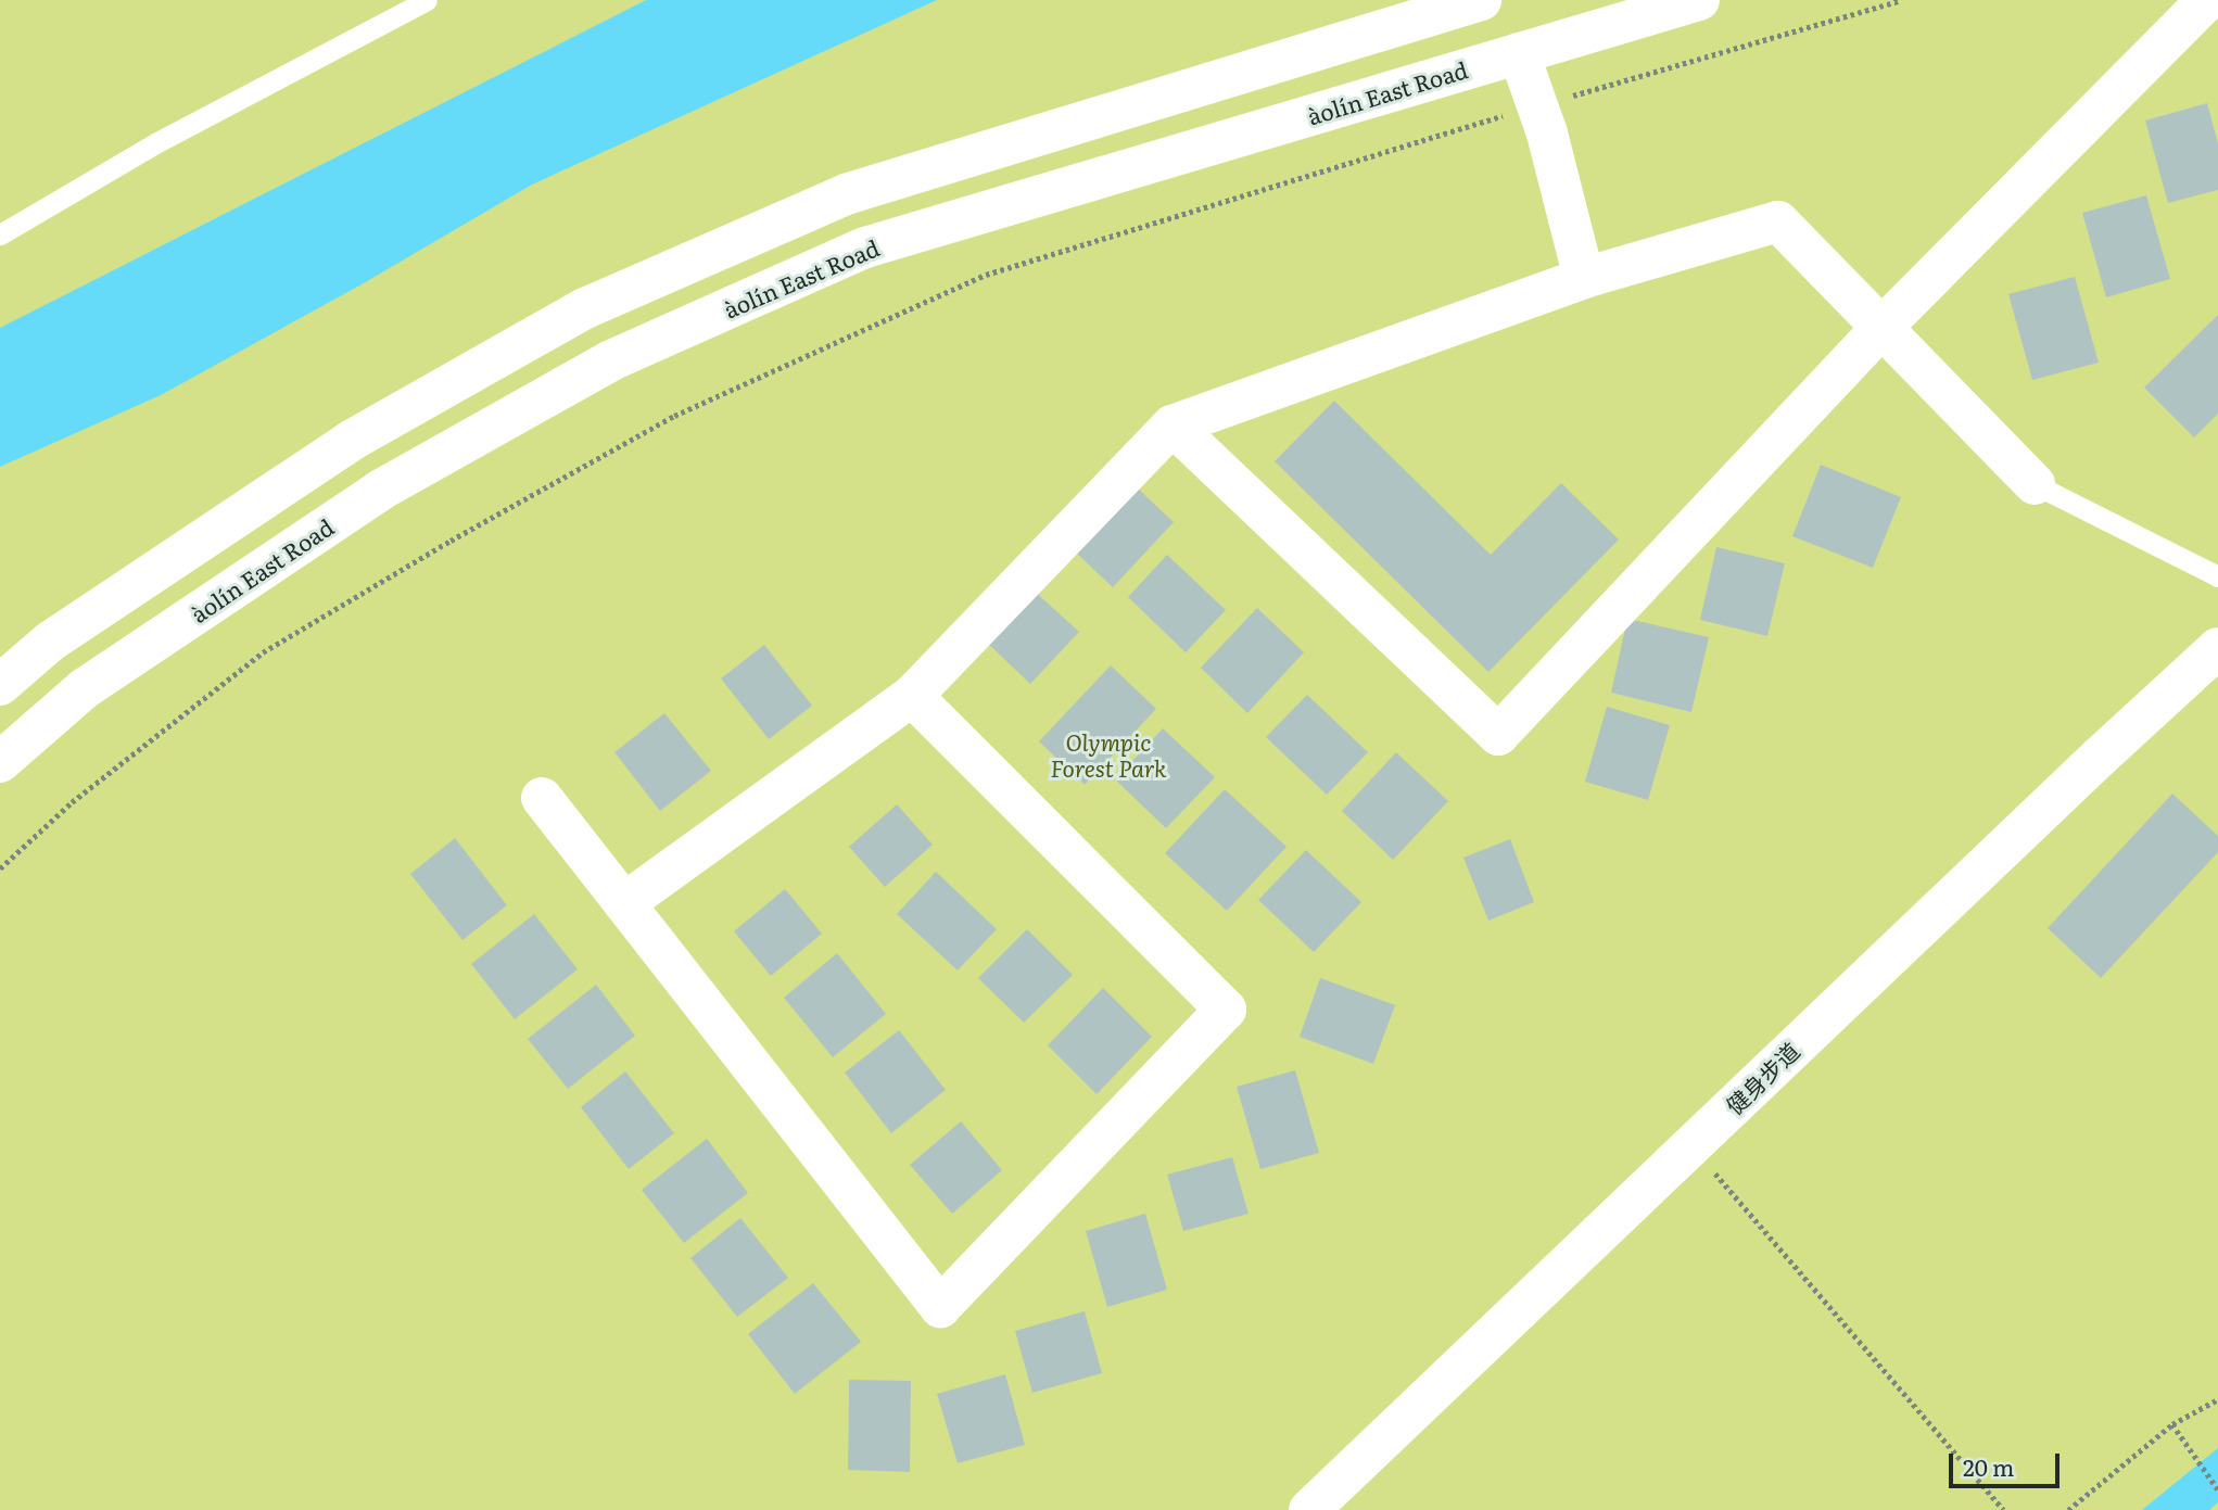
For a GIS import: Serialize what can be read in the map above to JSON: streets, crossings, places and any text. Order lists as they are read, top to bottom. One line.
{"streets":{"street":["àolín East Road","健身步道"]},"parks":["Olympic Forest Park"],"scale_bar":"20 m"}
